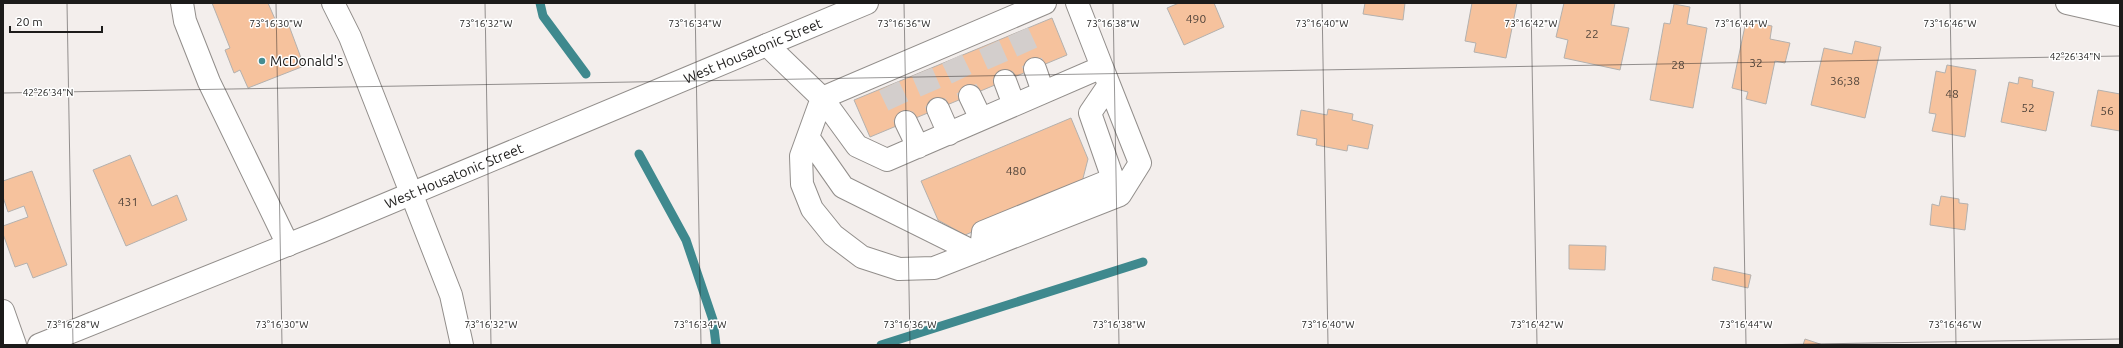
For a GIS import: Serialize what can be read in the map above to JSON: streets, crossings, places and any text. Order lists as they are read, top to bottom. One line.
{"streets":{"main road":["West Housatonic Street"]},"places":["McDonald's"],"house_numbers":["490","22","32","28","36;38","48","52","56","480","431"],"scale_bar":"20 m","coordinates":["73°16'30\"W","73°16'32\"W","73°16'34\"W","73°16'36\"W","73°16'38\"W","73°16'40\"W","73°16'42\"W","73°16'44\"W","73°16'46\"W","42°26'34\"N","73°16'28\"W"]}
